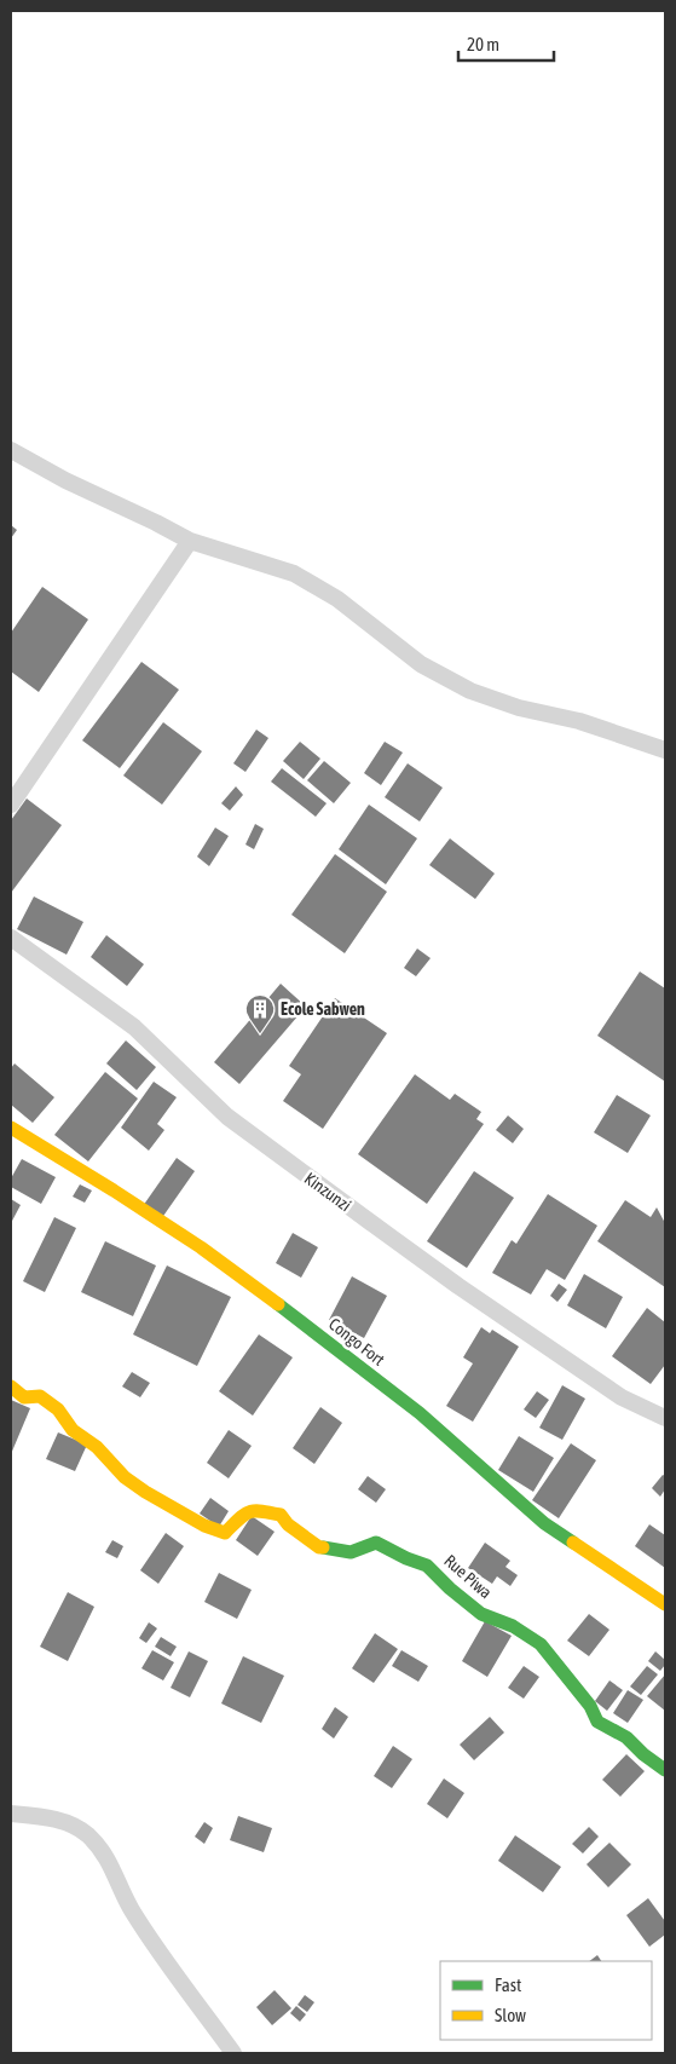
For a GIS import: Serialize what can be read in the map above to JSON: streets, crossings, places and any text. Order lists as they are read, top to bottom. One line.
{"streets":{"street":["Congo Fort","Rue Piwa"],"lane":["Kinzunzi"]},"places":{"building":["Ecole Sabwen"]},"legend":["Fast","Slow"],"scale_bar":"20 m"}
